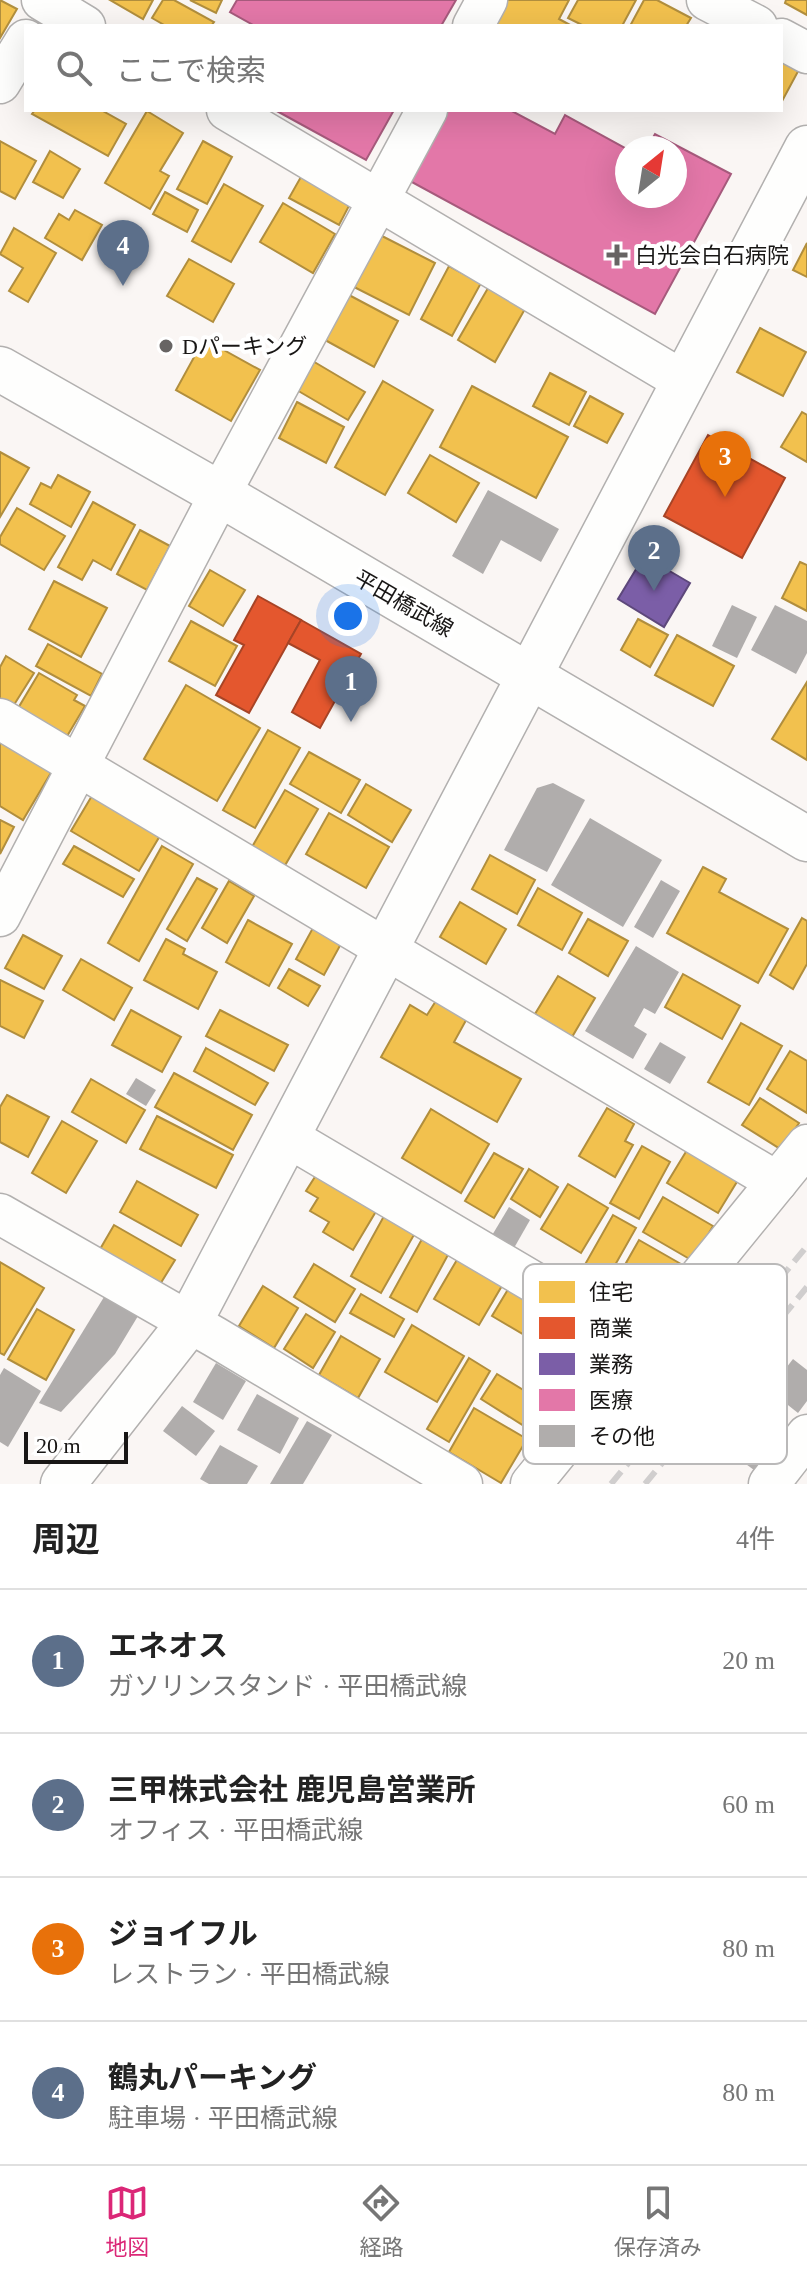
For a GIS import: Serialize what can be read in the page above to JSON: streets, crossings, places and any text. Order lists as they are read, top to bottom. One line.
{"streets":{"street":["平田橋武線"]},"places":{"health":["白光会白石病院"],"other":["Dパーキング"]},"legend":["住宅","商業","業務","医療","その他"],"scale_bar":"20 m","north":"top right","page":{"search":"ここで検索","pins":["4","3","2","1"],"scale":"20 m","heading":["周辺","4件"],"list":[{"mark":"1","name":"エネオス","note":"ガソリンスタンド · 平田橋武線","value":"20 m"},{"mark":"2","name":"三甲株式会社 鹿児島営業所","note":"オフィス · 平田橋武線","value":"60 m"},{"mark":"3","name":"ジョイフル","note":"レストラン · 平田橋武線","value":"80 m"},{"mark":"4","name":"鶴丸パーキング","note":"駐車場 · 平田橋武線","value":"80 m"}],"nav":["地図","経路","保存済み"]}}
